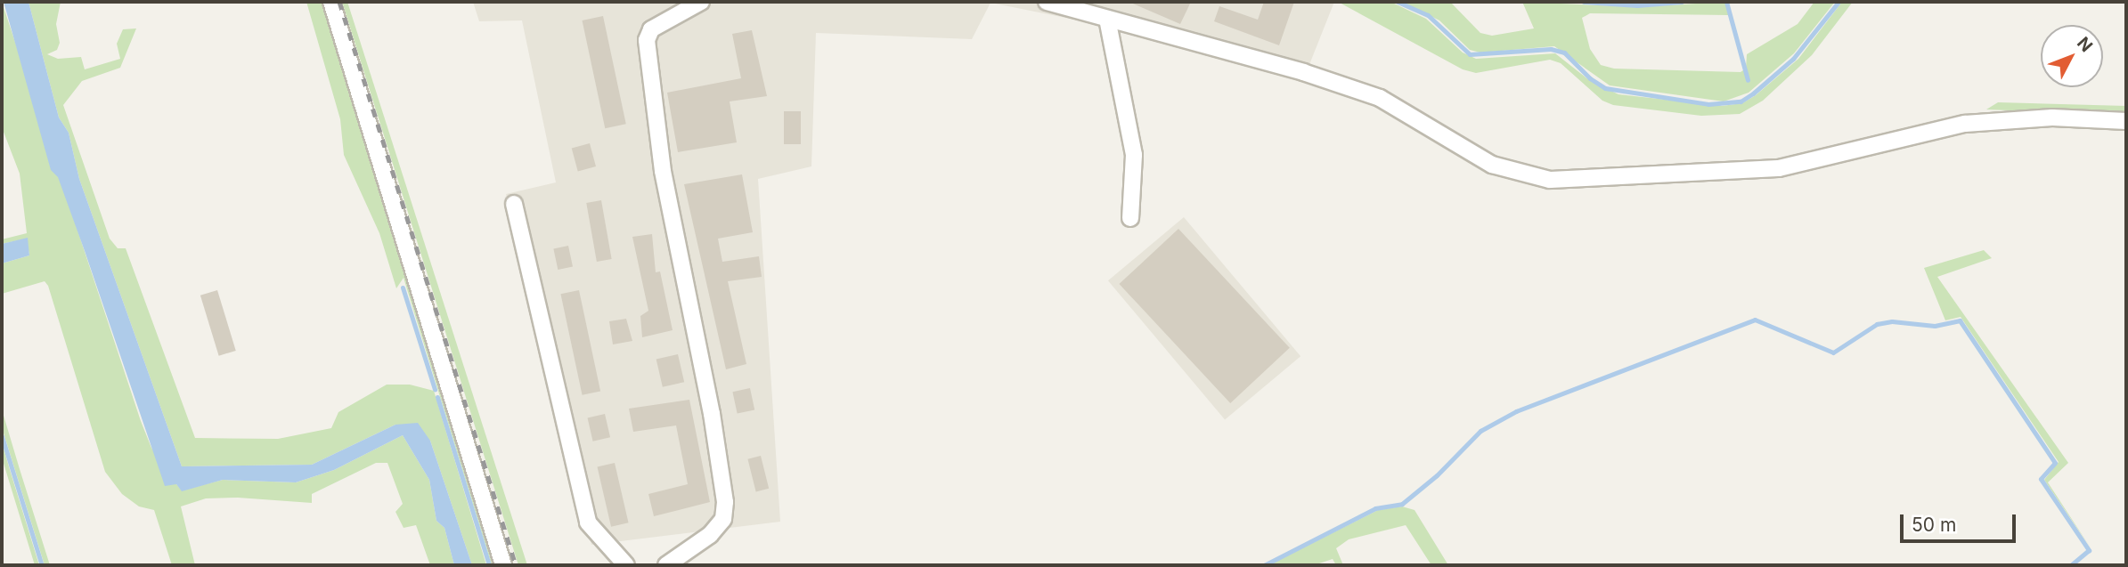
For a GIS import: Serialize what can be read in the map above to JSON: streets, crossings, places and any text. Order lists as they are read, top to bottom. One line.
{"scale_bar":"50 m","north":"top right"}
